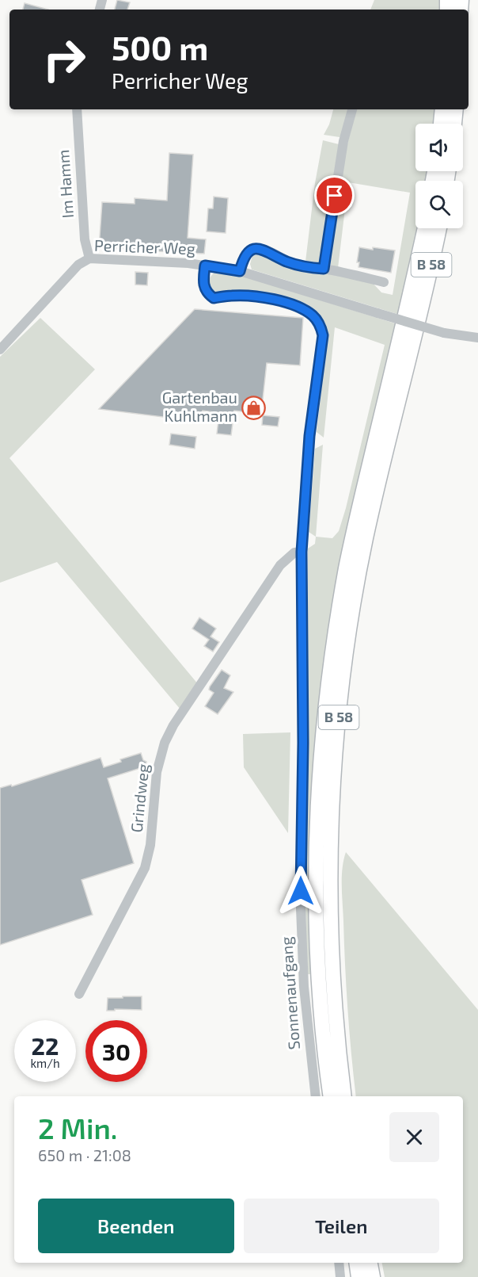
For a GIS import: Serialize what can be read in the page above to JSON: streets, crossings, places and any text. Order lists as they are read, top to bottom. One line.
{"streets":{"main road":["B 58"],"street":["Im Hamm","Perricher Weg","Grindweg","Sonnenaufgang"]},"crossings":[["Im Hamm","Perricher Weg"],["Perricher Weg","Sonnenaufgang"],["Grindweg","Sonnenaufgang"]],"places":{"shop":["Gartenbau Kuhlmann"]},"page":{"turn":["500 m","Perricher Weg"],"speed":"22 km/h","limit":"30","heading":["2 Min.","650 m · 21:08"],"buttons":["Beenden","Teilen"]}}
